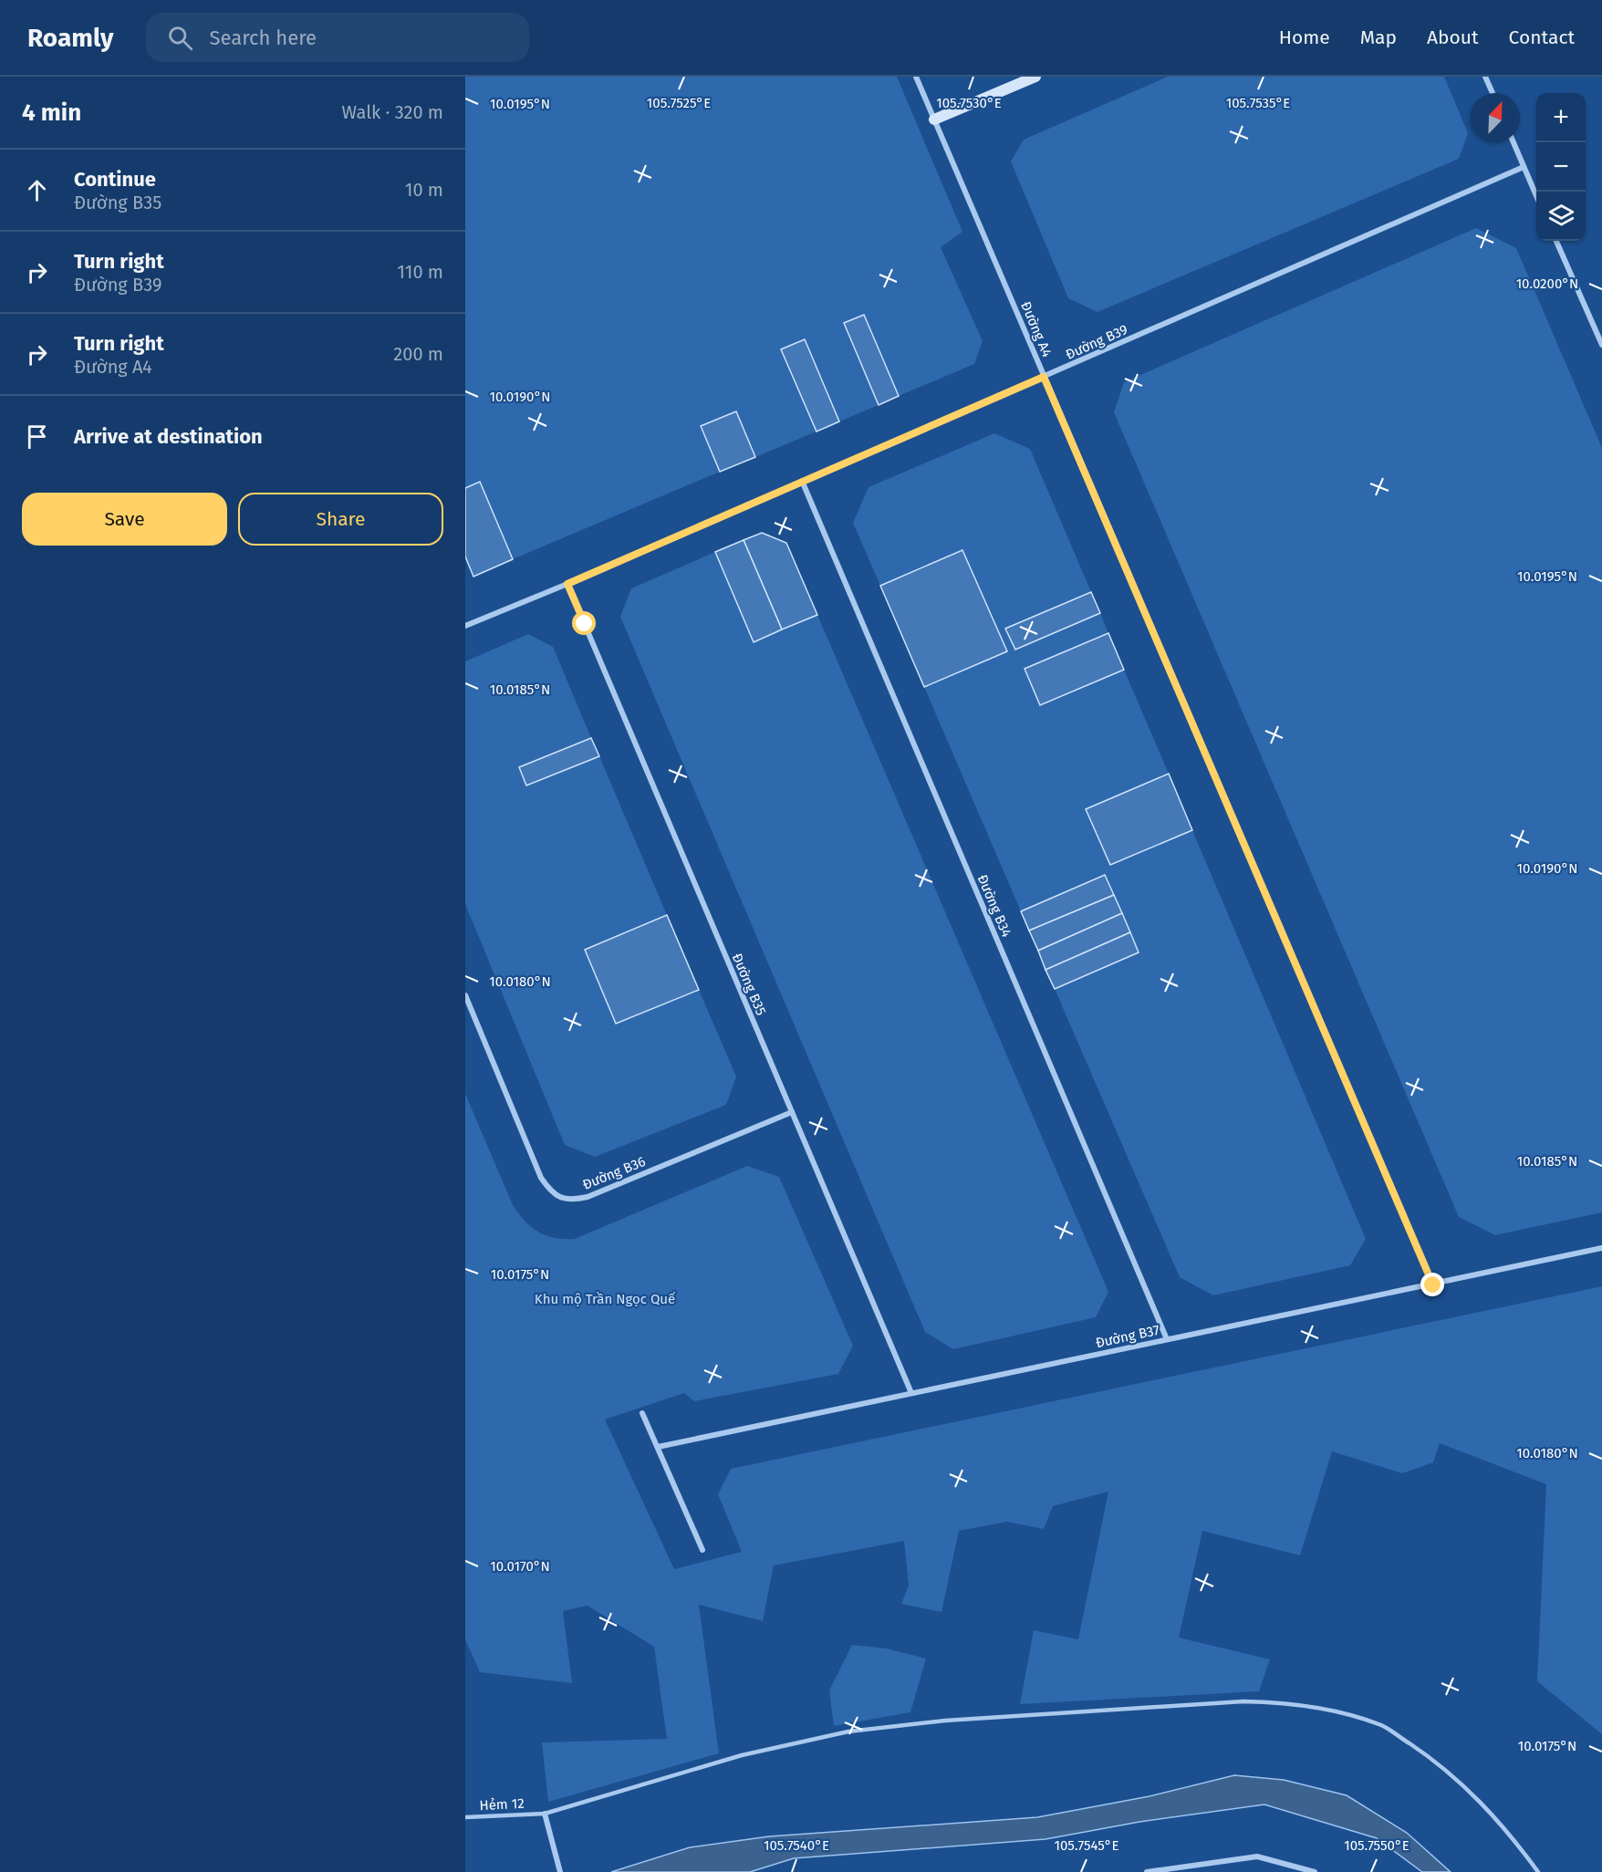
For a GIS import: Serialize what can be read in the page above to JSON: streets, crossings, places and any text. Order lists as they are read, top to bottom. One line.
{"streets":{"street":["Đường A4","Đường B39","Đường B34","Đường B35","Đường B36","Đường B37","Hẻm 12"]},"crossings":[["Đường A4","Đường B39"],["Đường A4","Đường B37"],["Đường B39","Đường B34"],["Đường B39","Đường B35"],["Đường B34","Đường B37"],["Đường B35","Đường B36"],["Đường B35","Đường B37"]],"parks":["Khu mộ Trần Ngọc Quế"],"north":"top right","page":{"header":"Roamly","search":"Search here","nav":["Home","Map","About","Contact"],"heading":["4 min","Walk · 320 m"],"map_buttons":["+","−"],"list":[["Continue","Đường B35","10 m"],["Turn right","Đường B39","110 m"],["Turn right","Đường A4","200 m"],"Arrive at destination"],"buttons":["Save","Share"]},"coordinates":["105.7525°E","105.7530°E","105.7535°E","10.0195°N","10.0200°N","10.0190°N","10.0185°N","10.0180°N","10.0175°N","10.0170°N","105.7540°E","105.7545°E","105.7550°E"]}
